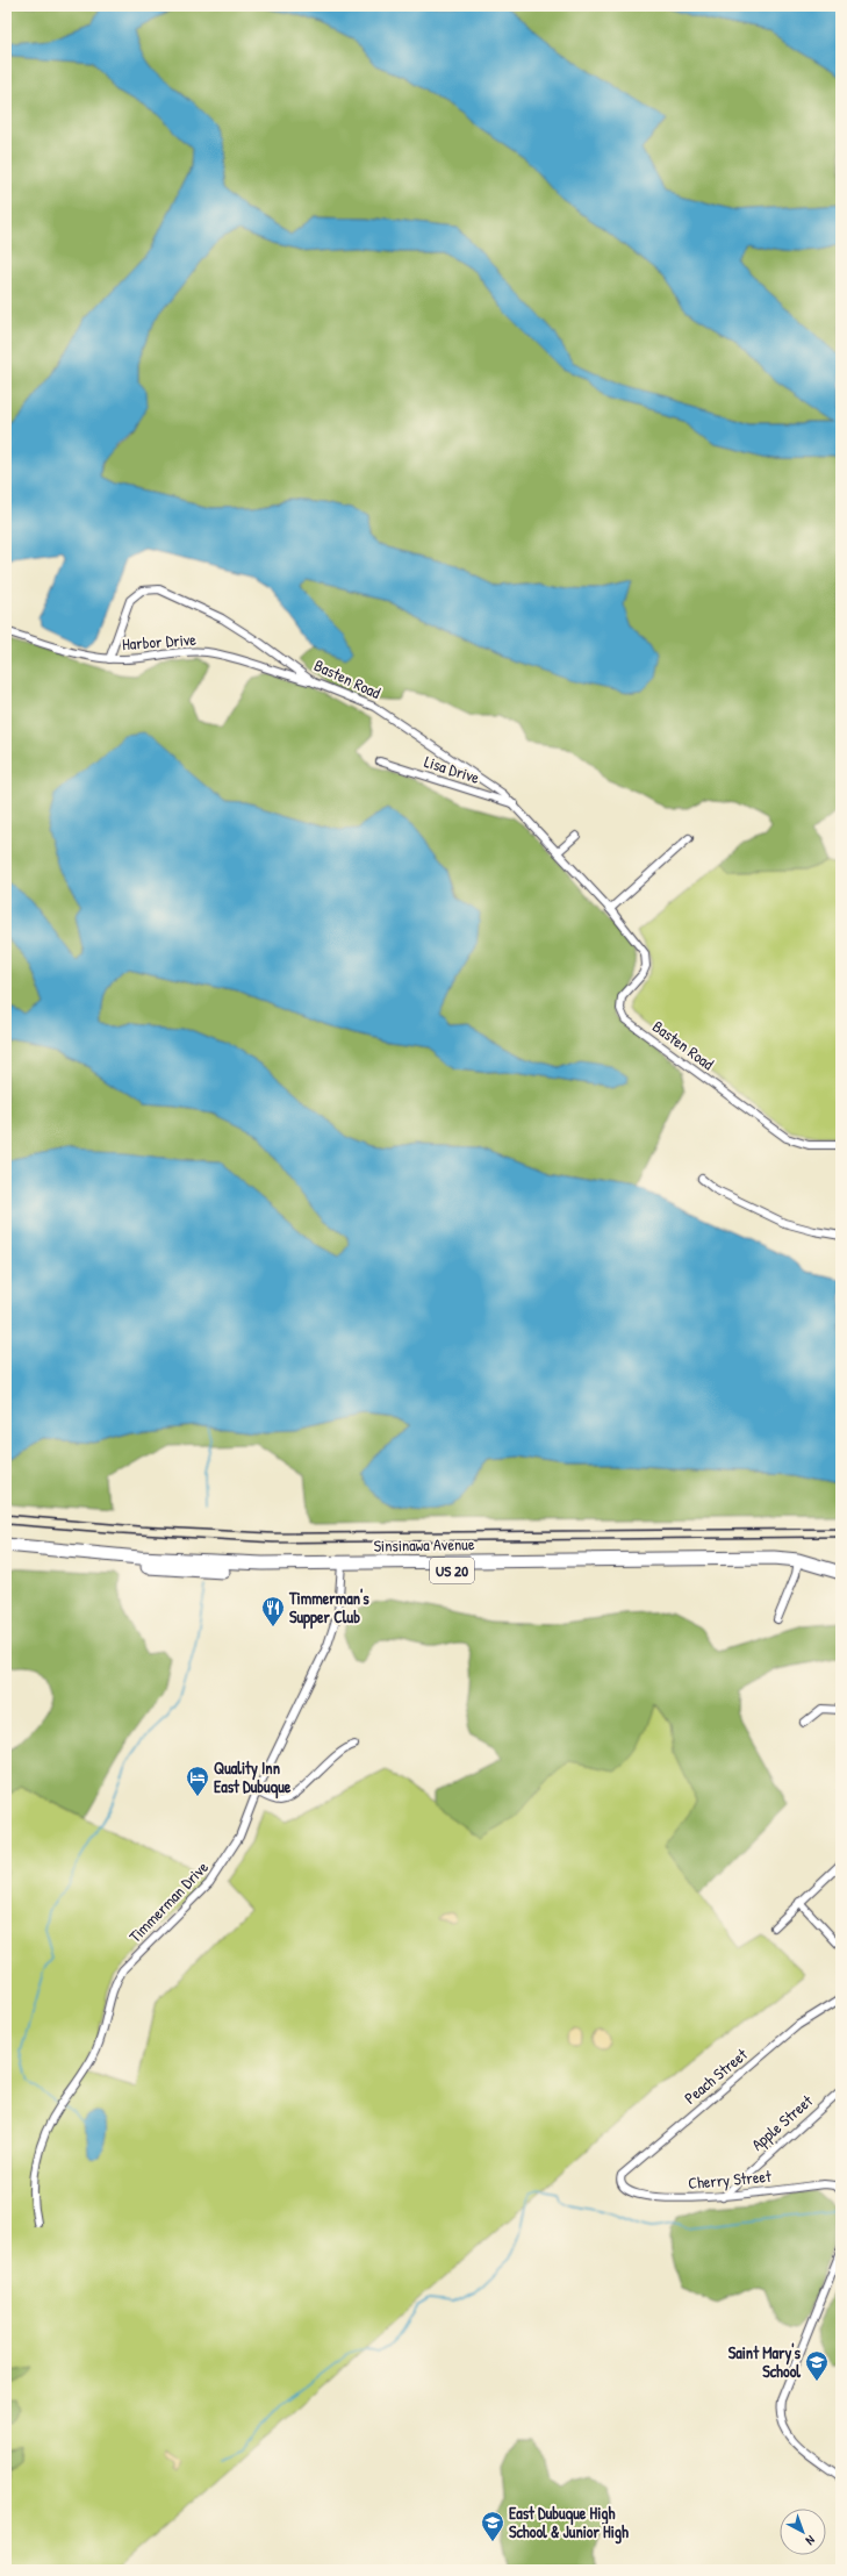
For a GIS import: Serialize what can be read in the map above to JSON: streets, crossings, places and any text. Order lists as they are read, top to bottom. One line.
{"streets":{"highway":["Sinsinawa Avenue","US 20"],"street":["Harbor Drive","Basten Road","Lisa Drive","Timmerman Drive","Peach Street","Apple Street","Cherry Street"]},"crossings":[["Harbor Drive","Basten Road"],["Basten Road","Lisa Drive"],["Sinsinawa Avenue","Timmerman Drive"],["Peach Street","Cherry Street"],["Apple Street","Cherry Street"]],"places":{"restaurant":["Timmerman's Supper Club"],"hotel":["Quality Inn East Dubuque"],"school or university":["Saint Mary's School","East Dubuque High School & Junior High"]},"north":"bottom right"}
